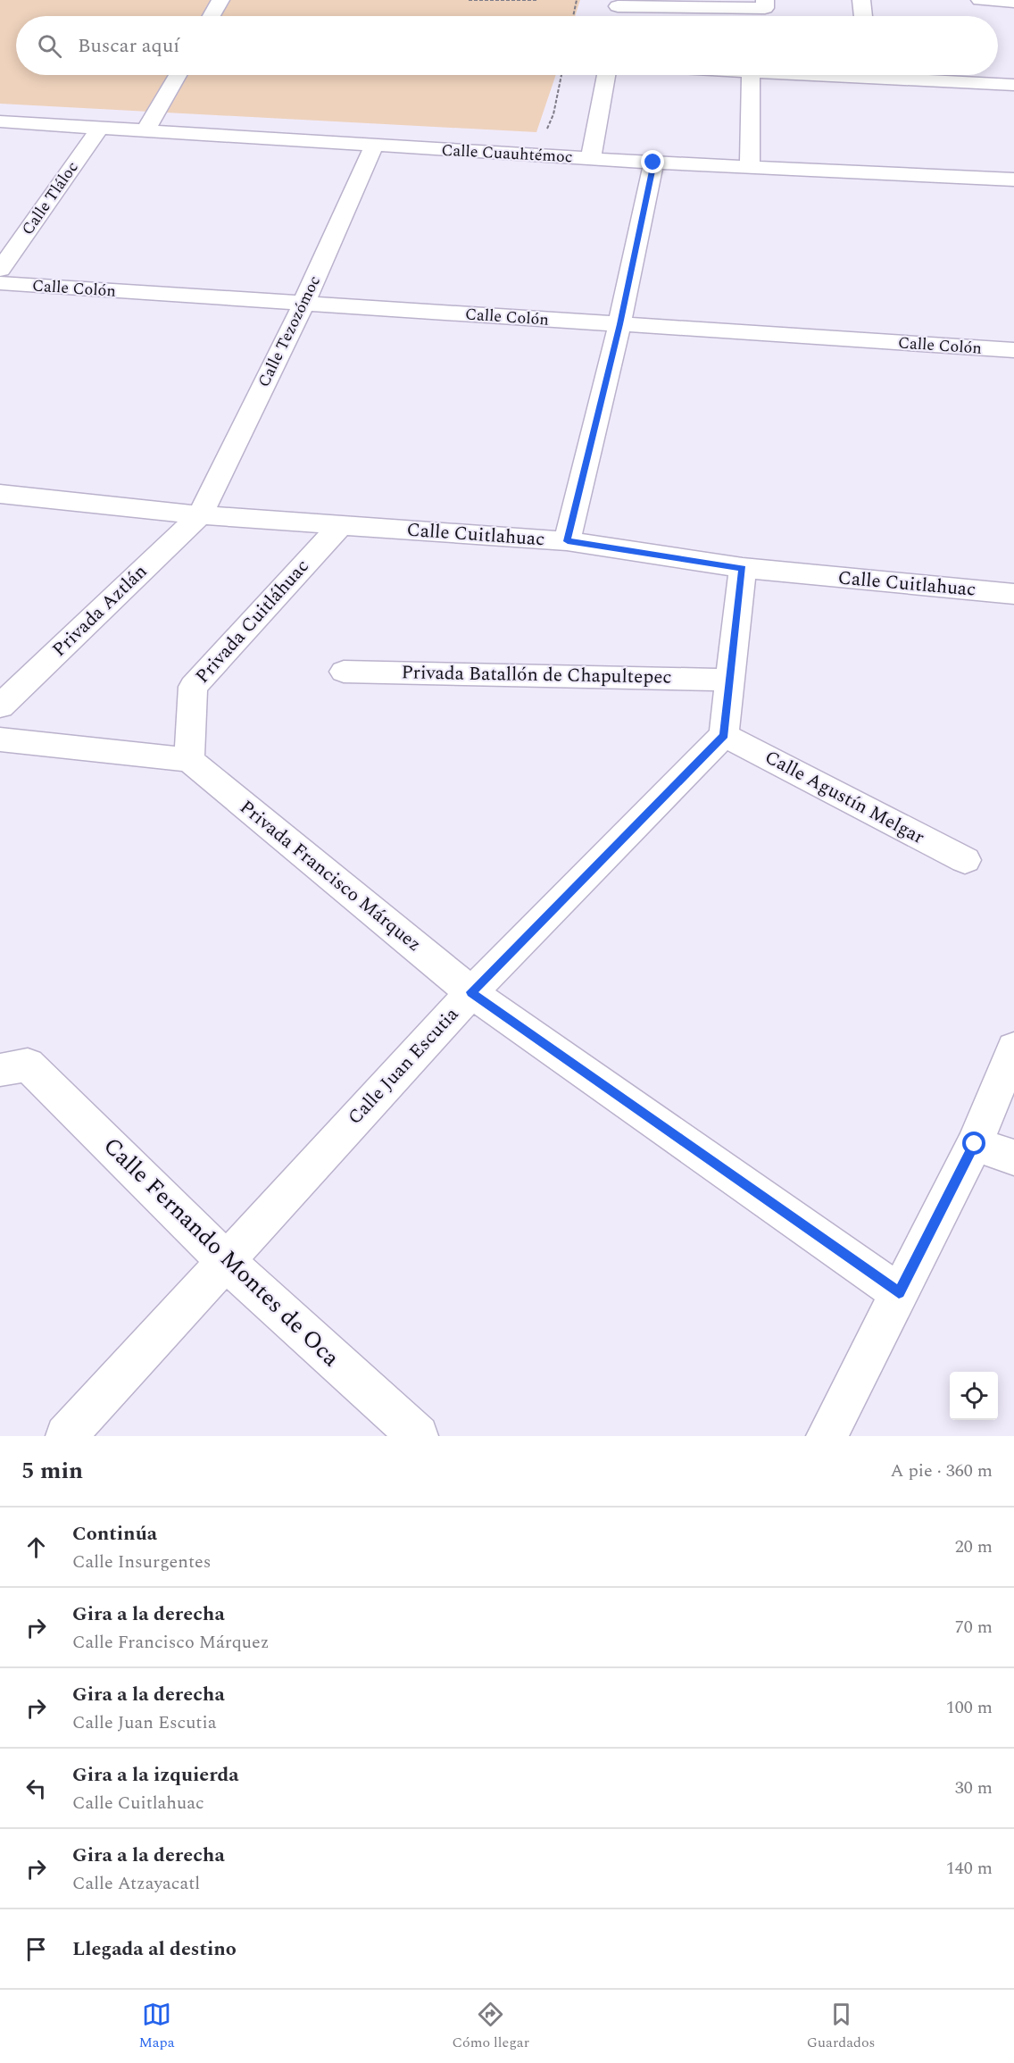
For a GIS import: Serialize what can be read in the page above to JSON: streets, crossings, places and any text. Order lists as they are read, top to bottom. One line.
{"streets":{"street":["Calle Cuauhtémoc","Calle Tláloc","Calle Colón","Calle Tezozómoc","Calle Cuitlahuac","Privada Aztlán","Privada Cuitláhuac","Privada Batallón de Chapultepec","Calle Agustín Melgar","Privada Francisco Márquez","Calle Juan Escutia","Calle Fernando Montes de Oca"]},"crossings":[["Calle Cuauhtémoc","Calle Tláloc"],["Calle Cuauhtémoc","Calle Tezozómoc"],["Calle Colón","Calle Tezozómoc"],["Calle Tezozómoc","Calle Cuitlahuac"],["Calle Tezozómoc","Privada Aztlán"],["Calle Cuitlahuac","Privada Aztlán"],["Calle Cuitlahuac","Privada Cuitláhuac"],["Privada Cuitláhuac","Privada Francisco Márquez"],["Calle Agustín Melgar","Calle Juan Escutia"],["Privada Francisco Márquez","Calle Juan Escutia"],["Calle Juan Escutia","Calle Fernando Montes de Oca"]],"page":{"search":"Buscar aquí","heading":["5 min","A pie · 360 m"],"list":[["Continúa","Calle Insurgentes","20 m"],["Gira a la derecha","Calle Francisco Márquez","70 m"],["Gira a la derecha","Calle Juan Escutia","100 m"],["Gira a la izquierda","Calle Cuitlahuac","30 m"],["Gira a la derecha","Calle Atzayacatl","140 m"],"Llegada al destino"],"nav":["Mapa","Cómo llegar","Guardados"]}}
